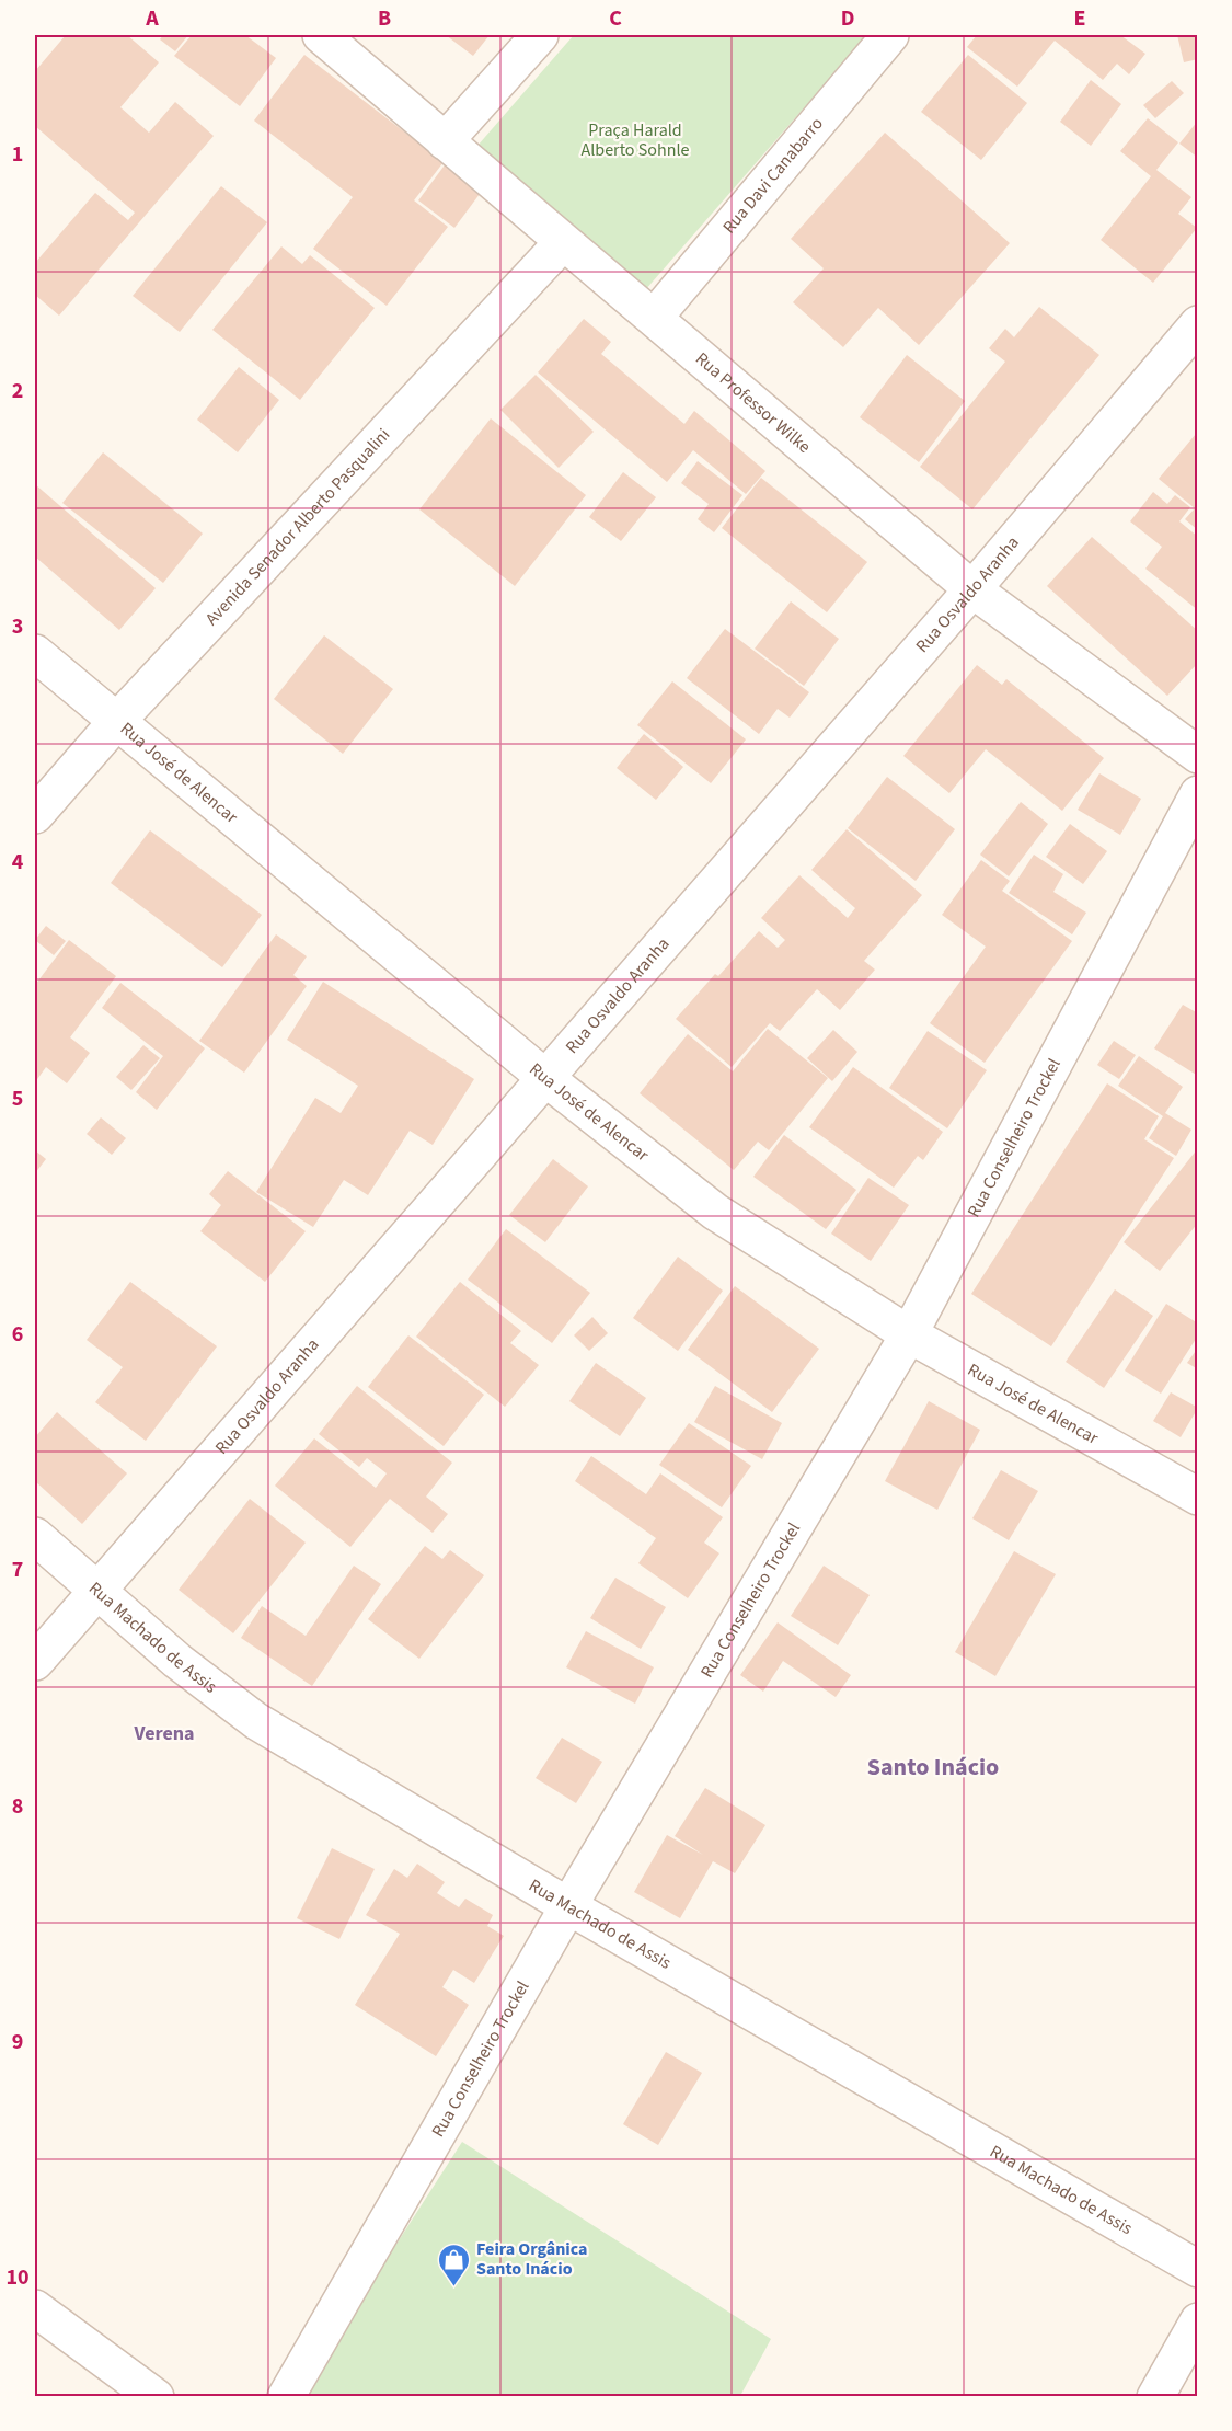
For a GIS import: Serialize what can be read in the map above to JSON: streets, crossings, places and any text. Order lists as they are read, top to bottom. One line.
{"streets":{"street":["Rua Davi Canabarro","Rua Professor Wilke","Avenida Senador Alberto Pasqualini","Rua Osvaldo Aranha","Rua José de Alencar","Rua Conselheiro Trockel","Rua Machado de Assis"]},"crossings":[["Rua Davi Canabarro","Rua Professor Wilke"],["Rua Professor Wilke","Avenida Senador Alberto Pasqualini"],["Rua Professor Wilke","Rua Osvaldo Aranha"],["Avenida Senador Alberto Pasqualini","Rua José de Alencar"],["Rua Osvaldo Aranha","Rua José de Alencar"],["Rua Osvaldo Aranha","Rua Machado de Assis"],["Rua José de Alencar","Rua Conselheiro Trockel"],["Rua Conselheiro Trockel","Rua Machado de Assis"]],"districts":["Verena","Santo Inácio"],"parks":["Praça Harald Alberto Sohnle"],"places":{"shop":["Feira Orgânica Santo Inácio"]},"grid":{"columns":["A","B","C","D","E"],"rows":["1","2","3","4","5","6","7","8","9","10"]}}
